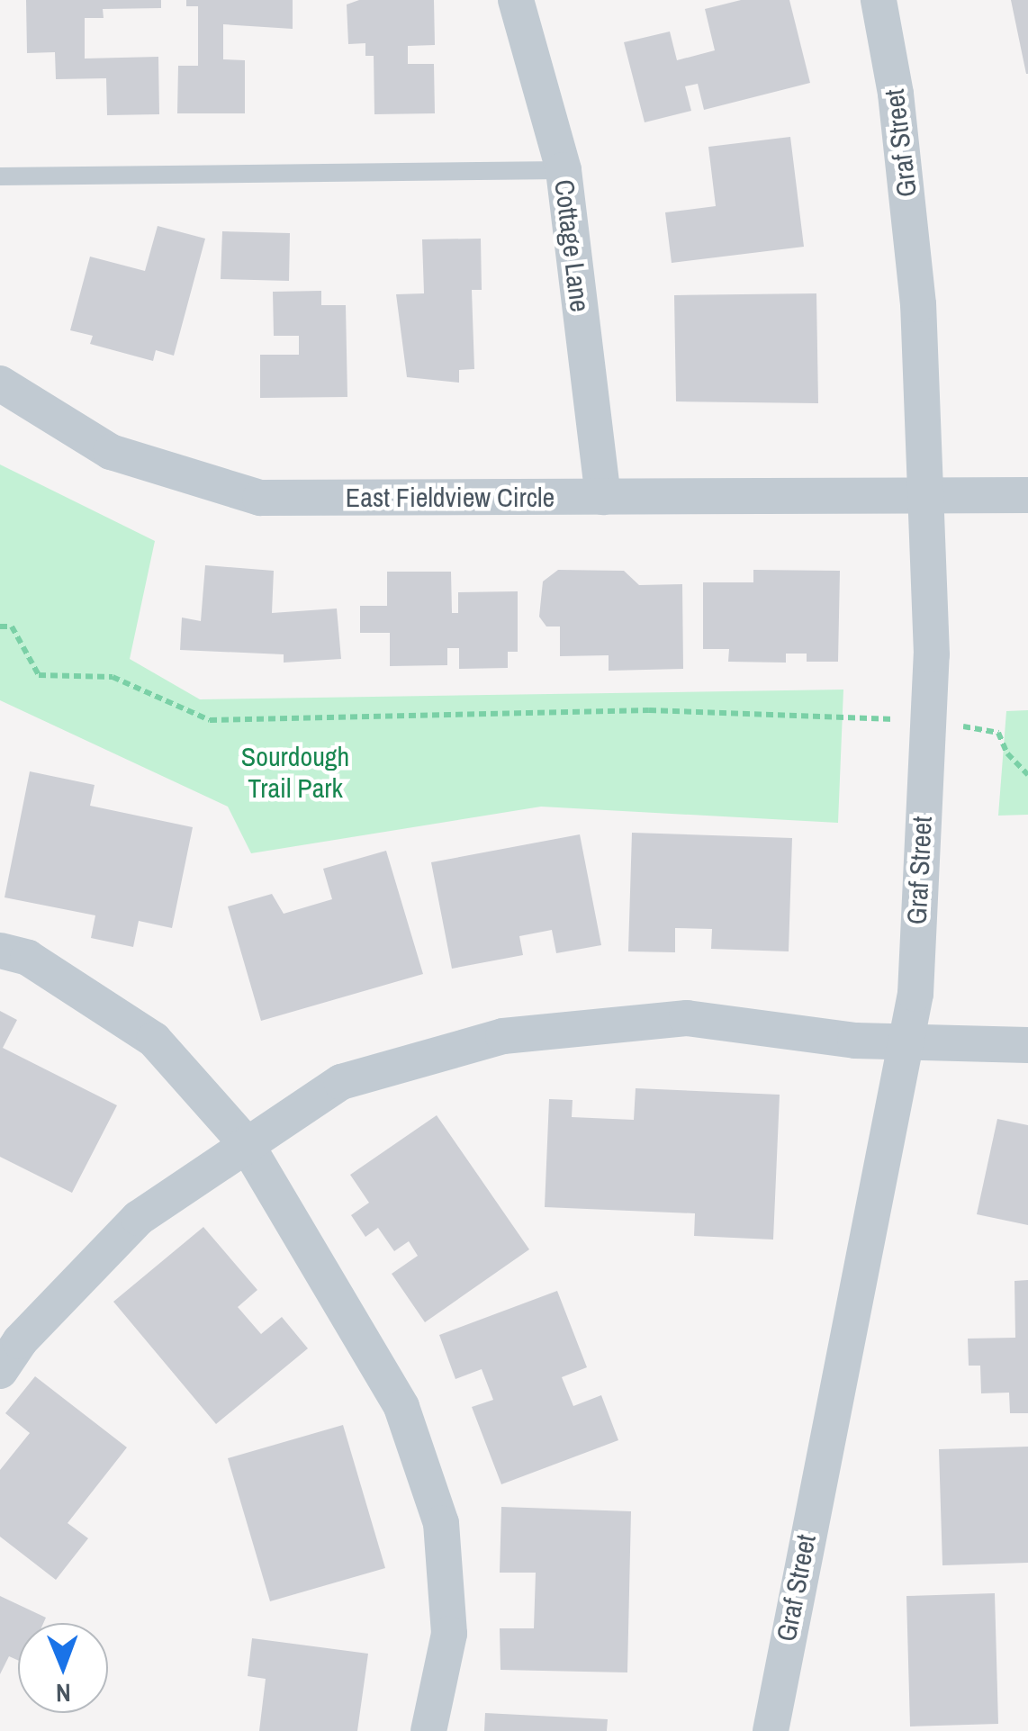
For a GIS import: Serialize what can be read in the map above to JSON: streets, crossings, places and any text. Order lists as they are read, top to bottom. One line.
{"streets":{"street":["Graf Street","Cottage Lane","East Fieldview Circle"]},"crossings":[["Graf Street","East Fieldview Circle"],["Cottage Lane","East Fieldview Circle"]],"parks":["Sourdough Trail Park"],"north":"bottom"}
